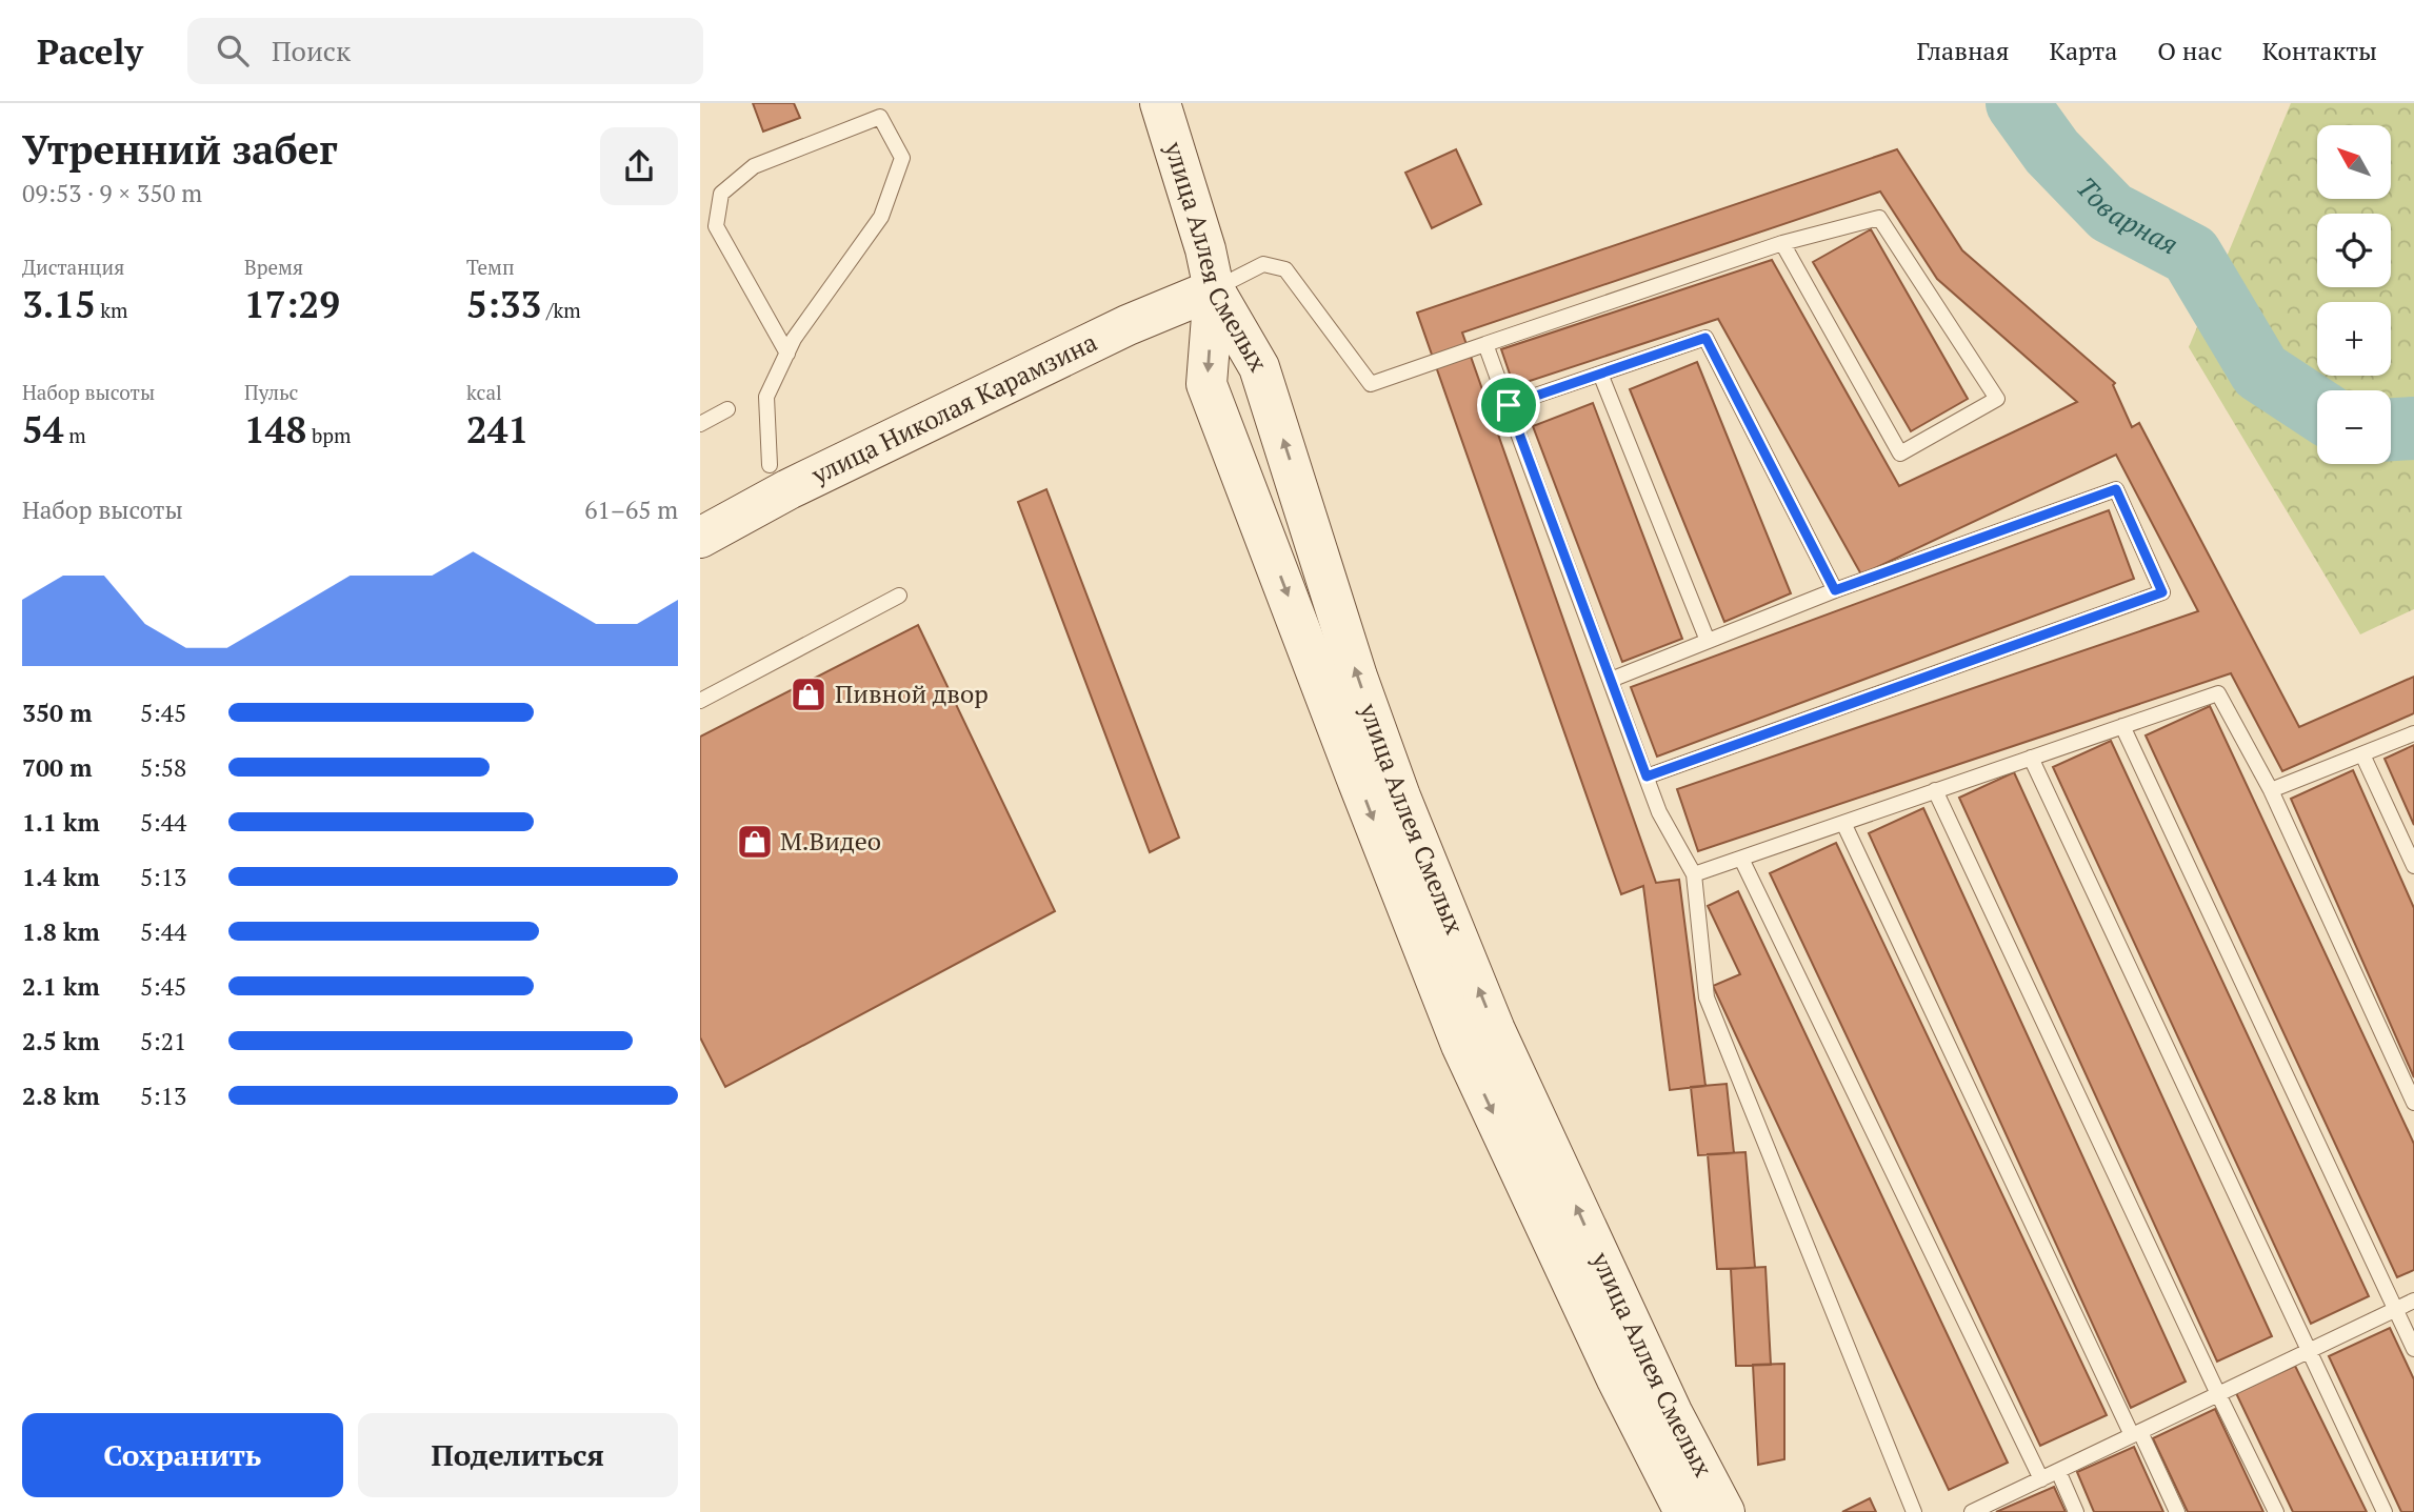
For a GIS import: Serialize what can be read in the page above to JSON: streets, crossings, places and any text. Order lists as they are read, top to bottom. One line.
{"streets":{"main road":["улица Аллея Смелых","улица Николая Карамзина"]},"crossings":[["улица Аллея Смелых","улица Николая Карамзина"]],"water":["Товарная"],"places":{"shop":["Пивной двор","M.Видео"]},"north":"top left","page":{"header":"Pacely","search":"Поиск","nav":["Главная","Карта","О нас","Контакты"],"heading":["Утренний забег","09:53 · 9 × 350 m"],"map_buttons":["+","−"],"stats":[["Дистанция","3.15 km"],["Время","17:29"],["Темп","5:33 /km"],["Набор высоты","54 m"],["Пульс","148 bpm"],["kcal","241"]],"chart":["Набор высоты","61–65 m"],"list":[{"name":"350 m","note":"5:45"},{"name":"700 m","note":"5:58"},{"name":"1.1 km","note":"5:44"},{"name":"1.4 km","note":"5:13"},{"name":"1.8 km","note":"5:44"},{"name":"2.1 km","note":"5:45"},{"name":"2.5 km","note":"5:21"},{"name":"2.8 km","note":"5:13"}],"buttons":["Сохранить","Поделиться"]}}
